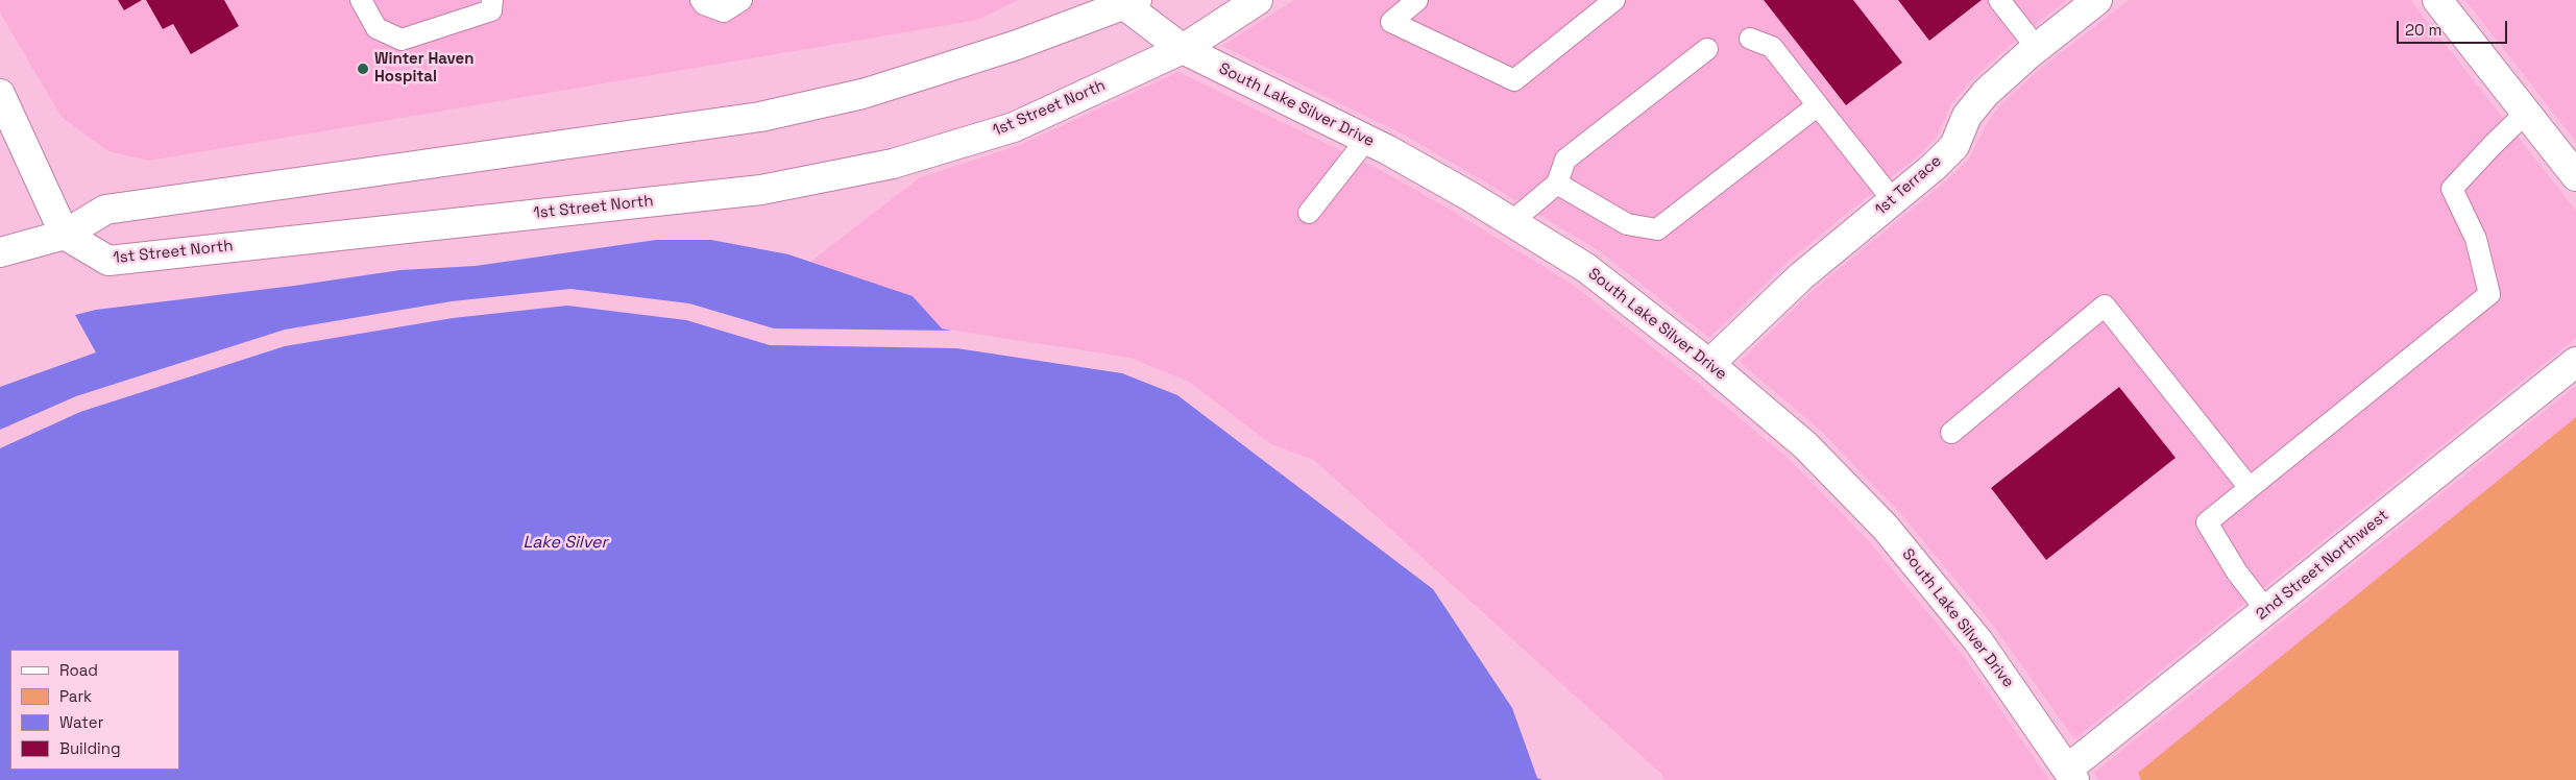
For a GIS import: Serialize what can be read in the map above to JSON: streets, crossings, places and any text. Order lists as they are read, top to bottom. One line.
{"streets":{"street":["South Lake Silver Drive","1st Street North","1st Terrace","2nd Street Northwest"]},"crossings":[["South Lake Silver Drive","1st Street North"],["South Lake Silver Drive","1st Terrace"],["South Lake Silver Drive","2nd Street Northwest"]],"water":["Lake Silver"],"places":["Winter Haven Hospital"],"legend":["Road","Park","Water","Building"],"scale_bar":"20 m"}
